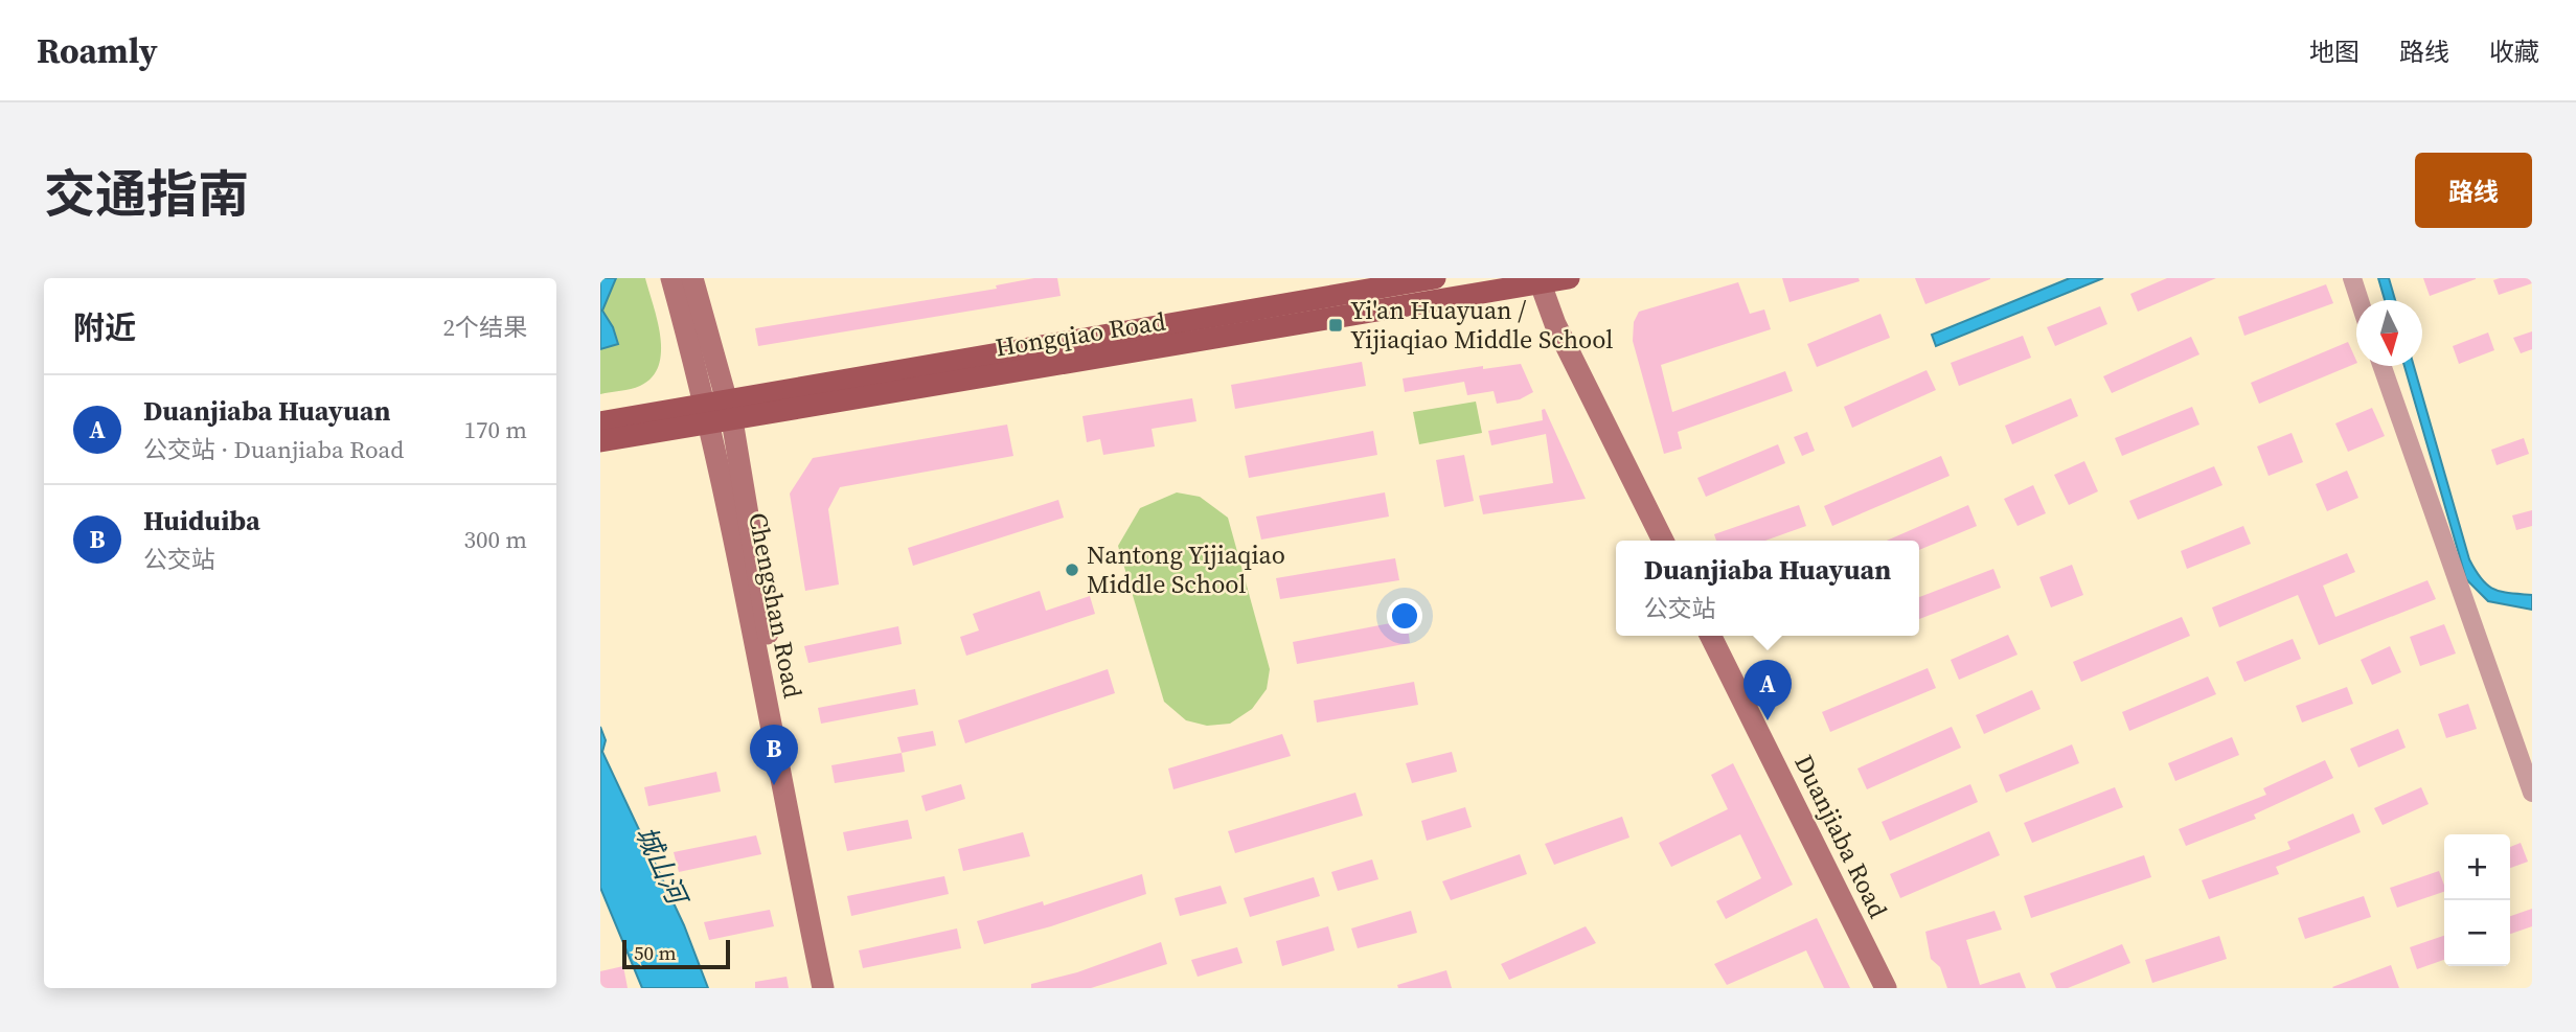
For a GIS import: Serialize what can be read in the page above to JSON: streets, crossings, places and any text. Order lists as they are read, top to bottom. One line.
{"streets":{"main road":["Hongqiao Road","Chengshan Road","Duanjiaba Road"]},"crossings":[["Hongqiao Road","Chengshan Road"]],"water":["城山河"],"places":{"transit":["Yi'an Huayuan / Yijiaqiao Middle School"],"other":["Nantong Yijiaqiao Middle School"]},"scale_bar":"50 m","north":"bottom","page":{"header":"Roamly","nav":["地图","路线","收藏"],"title":"交通指南","buttons":"路线","heading":["附近","2个结果"],"list":[{"mark":"A","name":"Duanjiaba Huayuan","note":"公交站 · Duanjiaba Road","value":"170 m"},{"mark":"B","name":"Huiduiba","note":"公交站","value":"300 m"}],"popup":["Duanjiaba Huayuan","公交站"],"pins":["A","B"],"map_buttons":["+","−"],"scale":"50 m"}}
